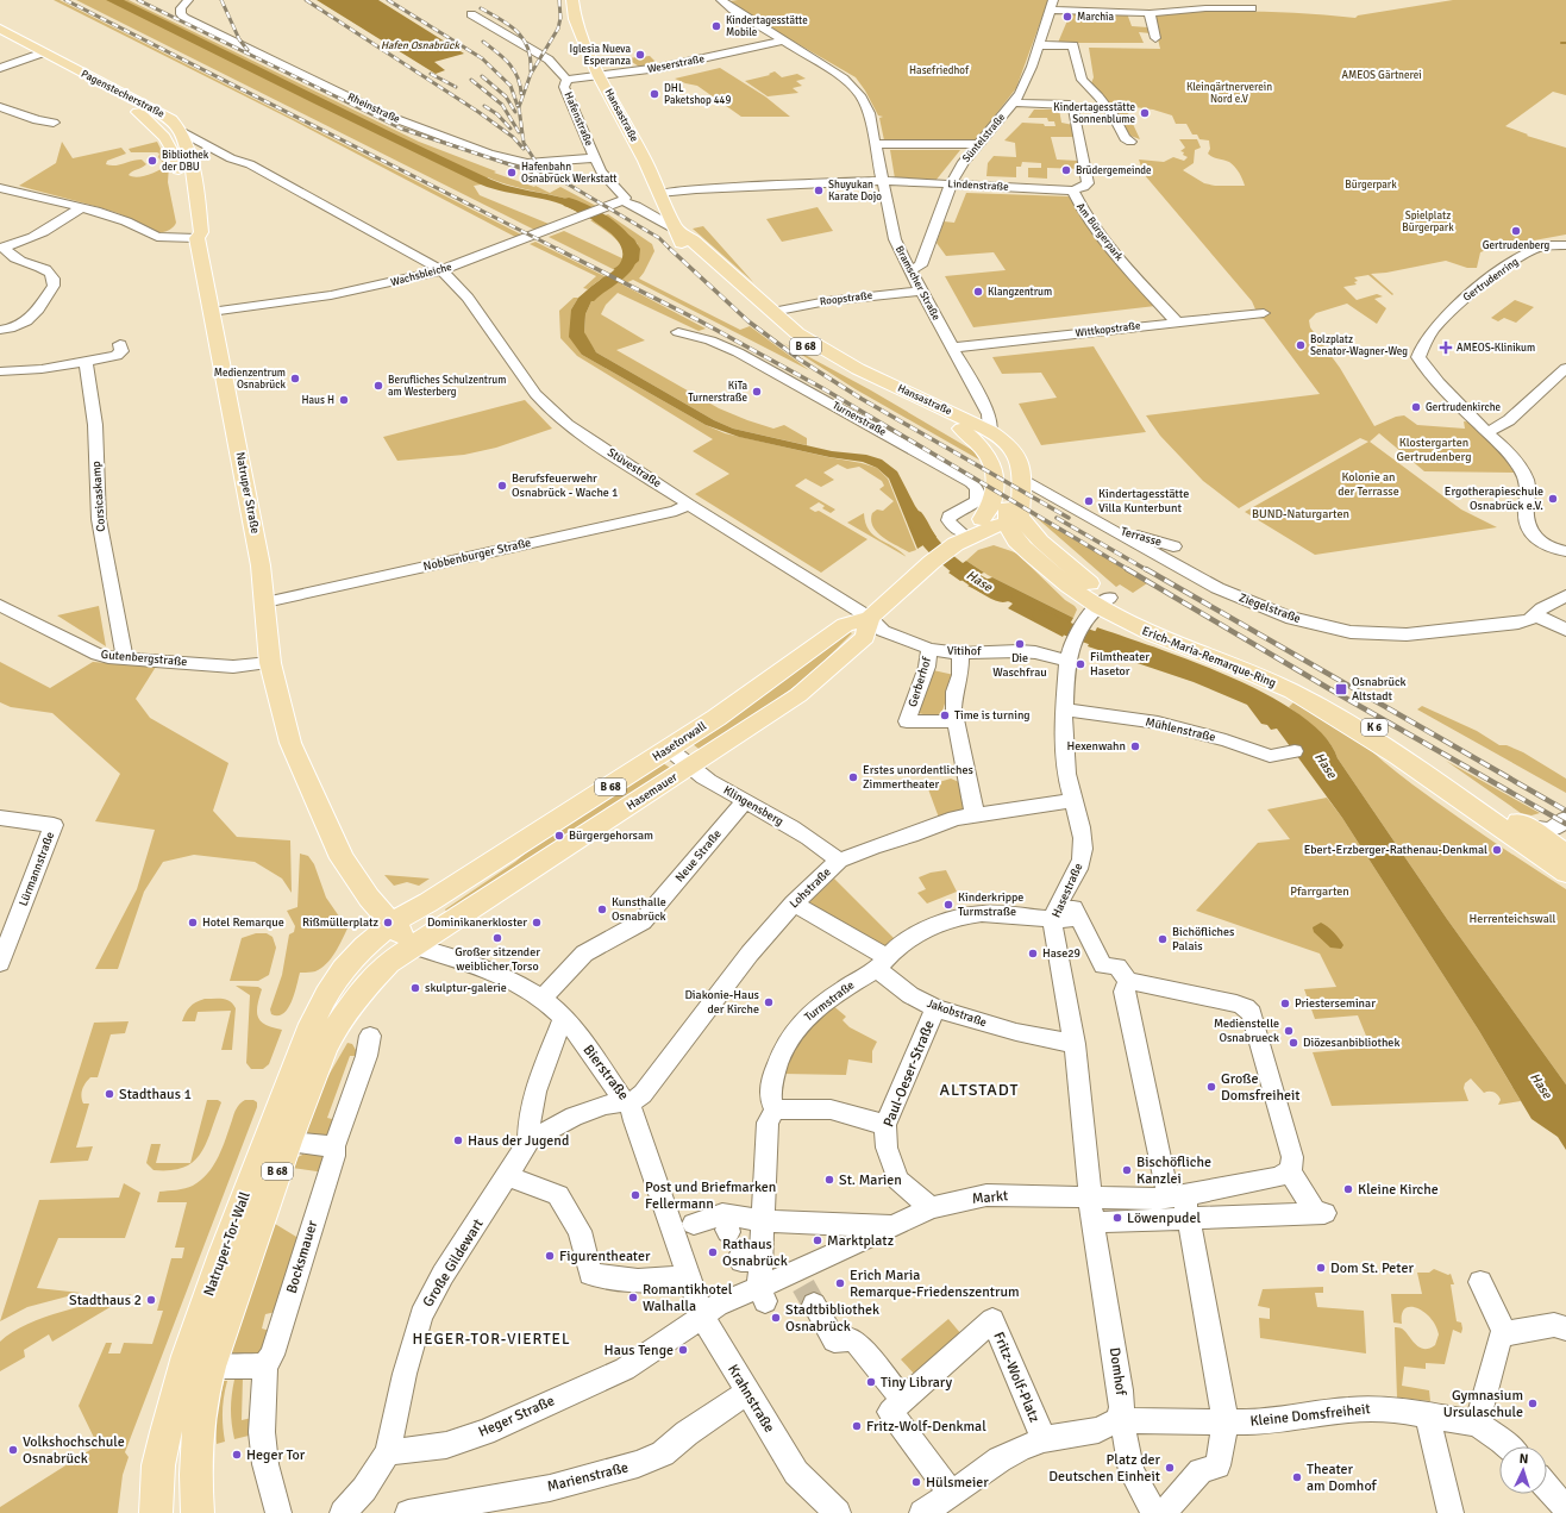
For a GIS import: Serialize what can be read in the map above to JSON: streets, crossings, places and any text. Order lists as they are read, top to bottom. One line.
{"streets":{"main road":["Pagenstecherstraße","Hansastraße","B 68","Natruper Straße","Erich-Maria-Remarque-Ring","K 6","Hasetorwall","Hasemauer","Natruper-Tor-Wall"],"street":["Weserstraße","Rheinstraße","Hafenstraße","Süntelstraße","Lindenstraße","Am Bürgerpark","Wachsbleiche","Gertrudenring","Bramscher Straße","Roopstraße","Wittkopstraße","Turnerstraße","Stüvestraße","Corsicaskamp","Terrasse","Nobbenburger Straße","Ziegelstraße","Vitihof","Gutenbergstraße","Gerberhof","Mühlenstraße","Klingensberg","Neue Straße","Lürmannstraße","Lohstraße","Hasestraße","Turmstraße","Jakobstraße","Bierstraße","Paul-Oeser-Straße","Markt","Bocksmauer","Große Gildewart","Domhof","Fritz-Wolf-Platz","Krahnstraße","Kleine Domsfreiheit","Heger Straße","Marienstraße"]},"crossings":[["Weserstraße","Hansastraße"],["Weserstraße","Hafenstraße"],["Weserstraße","Bramscher Straße"],["Pagenstecherstraße","Wachsbleiche"],["Pagenstecherstraße","Stüvestraße"],["Rheinstraße","Hafenstraße"],["Hansastraße","Bramscher Straße"],["Hansastraße","Roopstraße"],["Hansastraße","Ziegelstraße"],["Hansastraße","Erich-Maria-Remarque-Ring"],["Hansastraße","Hasetorwall"],["Hafenstraße","Wachsbleiche"],["Süntelstraße","Lindenstraße"],["Süntelstraße","Am Bürgerpark"],["Süntelstraße","Bramscher Straße"],["Lindenstraße","Am Bürgerpark"],["Lindenstraße","Bramscher Straße"],["Am Bürgerpark","Wittkopstraße"],["Wachsbleiche","Stüvestraße"],["Wachsbleiche","Natruper Straße"],["Bramscher Straße","Roopstraße"],["Bramscher Straße","Wittkopstraße"],["Turnerstraße","Hasetorwall"],["Stüvestraße","Nobbenburger Straße"],["Stüvestraße","Vitihof"],["Stüvestraße","Hasetorwall"],["Stüvestraße","Hasemauer"],["Natruper Straße","Nobbenburger Straße"],["Natruper Straße","Gutenbergstraße"],["Natruper Straße","Hasetorwall"],["Natruper Straße","Natruper-Tor-Wall"],["Corsicaskamp","Gutenbergstraße"],["Terrasse","Ziegelstraße"],["Vitihof","Gerberhof"],["Vitihof","Hasetorwall"],["Vitihof","Hasemauer"],["Vitihof","Hasestraße"],["Erich-Maria-Remarque-Ring","Hasetorwall"],["Erich-Maria-Remarque-Ring","Hasestraße"],["Mühlenstraße","Hasestraße"],["Hasetorwall","Hasemauer"],["Hasetorwall","Klingensberg"],["Hasetorwall","Natruper-Tor-Wall"],["Hasemauer","Klingensberg"],["Hasemauer","Bierstraße"],["Hasemauer","Natruper-Tor-Wall"],["Klingensberg","Neue Straße"],["Klingensberg","Lohstraße"],["Neue Straße","Bierstraße"],["Lohstraße","Hasestraße"],["Lohstraße","Bierstraße"],["Hasestraße","Turmstraße"],["Hasestraße","Jakobstraße"],["Hasestraße","Markt"],["Hasestraße","Domhof"],["Turmstraße","Jakobstraße"],["Turmstraße","Markt"],["Jakobstraße","Paul-Oeser-Straße"],["Bierstraße","Markt"],["Bierstraße","Natruper-Tor-Wall"],["Bierstraße","Große Gildewart"],["Bierstraße","Krahnstraße"],["Bierstraße","Heger Straße"],["Paul-Oeser-Straße","Markt"],["Markt","Domhof"],["Markt","Krahnstraße"],["Markt","Heger Straße"],["Große Gildewart","Heger Straße"],["Domhof","Kleine Domsfreiheit"],["Krahnstraße","Heger Straße"],["Krahnstraße","Marienstraße"]],"districts":["ALTSTADT","HEGER-TOR-VIERTEL"],"water":["Hafen Osnabrück","Hase"],"parks":["Hasefriedhof","AMEOS Gärtnerei","Kleingärtnerverein Nord e.V","Bürgerpark","Spielplatz Bürgerpark","Klostergarten Gertrudenberg","Kolonie an der Terrasse","BUND-Naturgarten","Pfarrgarten","Herrenteichswall"],"places":{"other":["Marchia","Kindertagesstätte Mobile","Iglesia Nueva Esperanza","DHL Paketshop 449","Kindertagesstätte Sonnenblume","Bibliothek der DBU","Brüdergemeinde","Hafenbahn Osnabrück Werkstatt","Shuyukan Karate Dojo","Gertrudenberg","Klangzentrum","Bolzplatz Senator-Wagner-Weg","Medienzentrum Osnabrück","Berufliches Schulzentrum am Westerberg","KiTa Turnerstraße","Haus H","Gertrudenkirche","Berufsfeuerwehr Osnabrück - Wache 1","Ergotherapieschule Osnabrück e.V.","Kindertagesstätte Villa Kunterbunt","Die Waschfrau","Filmtheater Hasetor","Time is turning","Hexenwahn","Erstes unordentliches Zimmertheater","Bürgergehorsam","Ebert-Erzberger-Rathenau-Denkmal","Kinderkrippe Turmstraße","Kunsthalle Osnabrück","Hotel Remarque","Rißmüllerplatz","Dominikanerkloster","Großer sitzender weiblicher Torso","Bichöfliches Palais","Hase29","skulptur-galerie","Diakonie-Haus der Kirche","Priesterseminar","Medienstelle Osnabrueck","Diözesanbibliothek","Große Domsfreiheit","Stadthaus 1","Haus der Jugend","Bischöfliche Kanzlei","St. Marien","Kleine Kirche","Post und Briefmarken Fellermann","Löwenpudel","Marktplatz","Rathaus Osnabrück","Figurentheater","Dom St. Peter","Erich Maria Remarque-Friedenszentrum","Romantikhotel Walhalla","Stadthaus 2","Stadtbibliothek Osnabrück","Haus Tenge","Tiny Library","Gymnasium Ursulaschule","Fritz-Wolf-Denkmal","Volkshochschule Osnabrück","Heger Tor","Platz der Deutschen Einheit","Theater am Domhof","Hülsmeier"],"health":["AMEOS-Klinikum"],"transit":["Osnabrück Altstadt"]},"north":"top"}
